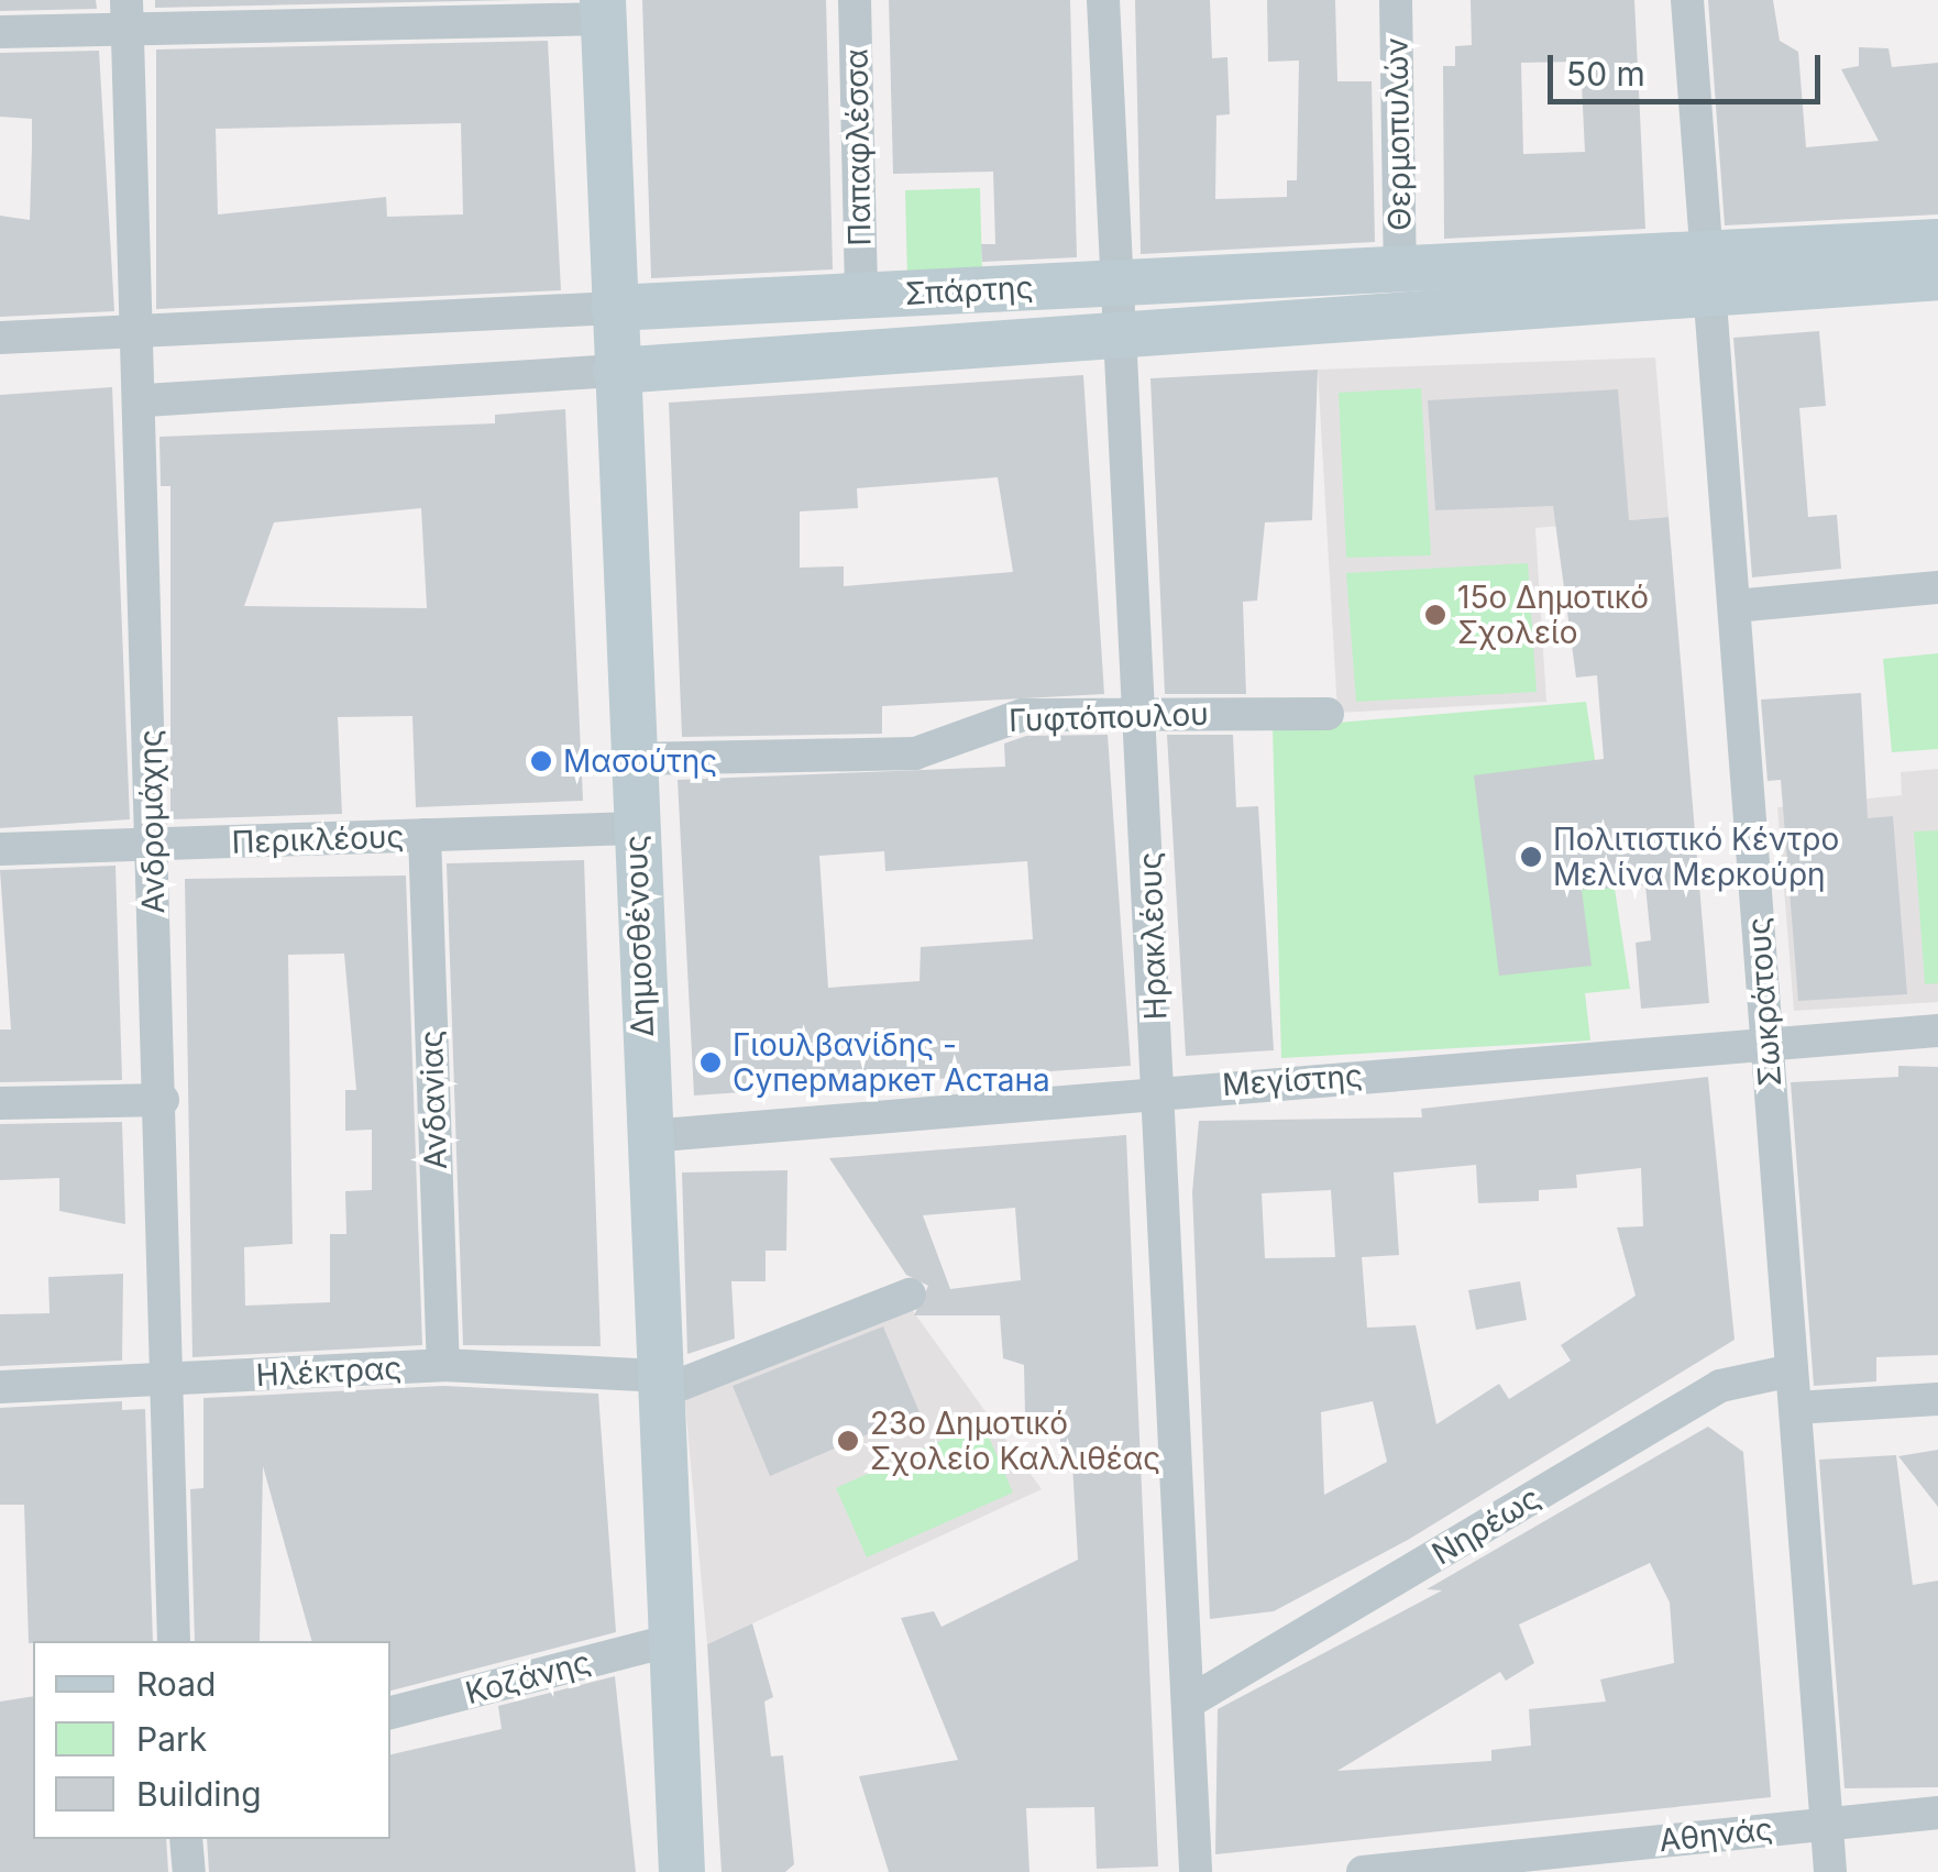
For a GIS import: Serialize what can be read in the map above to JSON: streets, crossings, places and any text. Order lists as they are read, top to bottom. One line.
{"streets":{"street":["Θερμοπυλών","Παπαφλέσσα","Σπάρτης","Γυφτόπουλου","Ανδρομάχης","Περικλέους","Δημοσθένους","Ηρακλέους","Σωκράτους","Μεγίστης","Ανδανiας","Ηλέκτρας","Νηρέως","Κοζάνης","Αθηνάς"]},"crossings":[["Θερμοπυλών","Σπάρτης"],["Παπαφλέσσα","Σπάρτης"],["Σπάρτης","Ανδρομάχης"],["Σπάρτης","Δημοσθένους"],["Σπάρτης","Ηρακλέους"],["Σπάρτης","Σωκράτους"],["Γυφτόπουλου","Δημοσθένους"],["Γυφτόπουλου","Ηρακλέους"],["Ανδρομάχης","Περικλέους"],["Ανδρομάχης","Ηλέκτρας"],["Περικλέους","Δημοσθένους"],["Περικλέους","Ανδανiας"],["Δημοσθένους","Μεγίστης"],["Δημοσθένους","Ηλέκτρας"],["Δημοσθένους","Κοζάνης"],["Ηρακλέους","Μεγίστης"],["Ηρακλέους","Νηρέως"],["Σωκράτους","Μεγίστης"],["Σωκράτους","Νηρέως"],["Σωκράτους","Αθηνάς"],["Ανδανiας","Ηλέκτρας"]],"places":["15ο Δημοτικό Σχολείο","Μασούτης","Πολιτιστικό Κέντρο Μελίνα Μερκούρη","Γιουλβανίδης - Супермаркет Астана","23ο Δημοτικό Σχολείο Καλλιθέας"],"legend":["Road","Park","Building"],"scale_bar":"50 m"}
